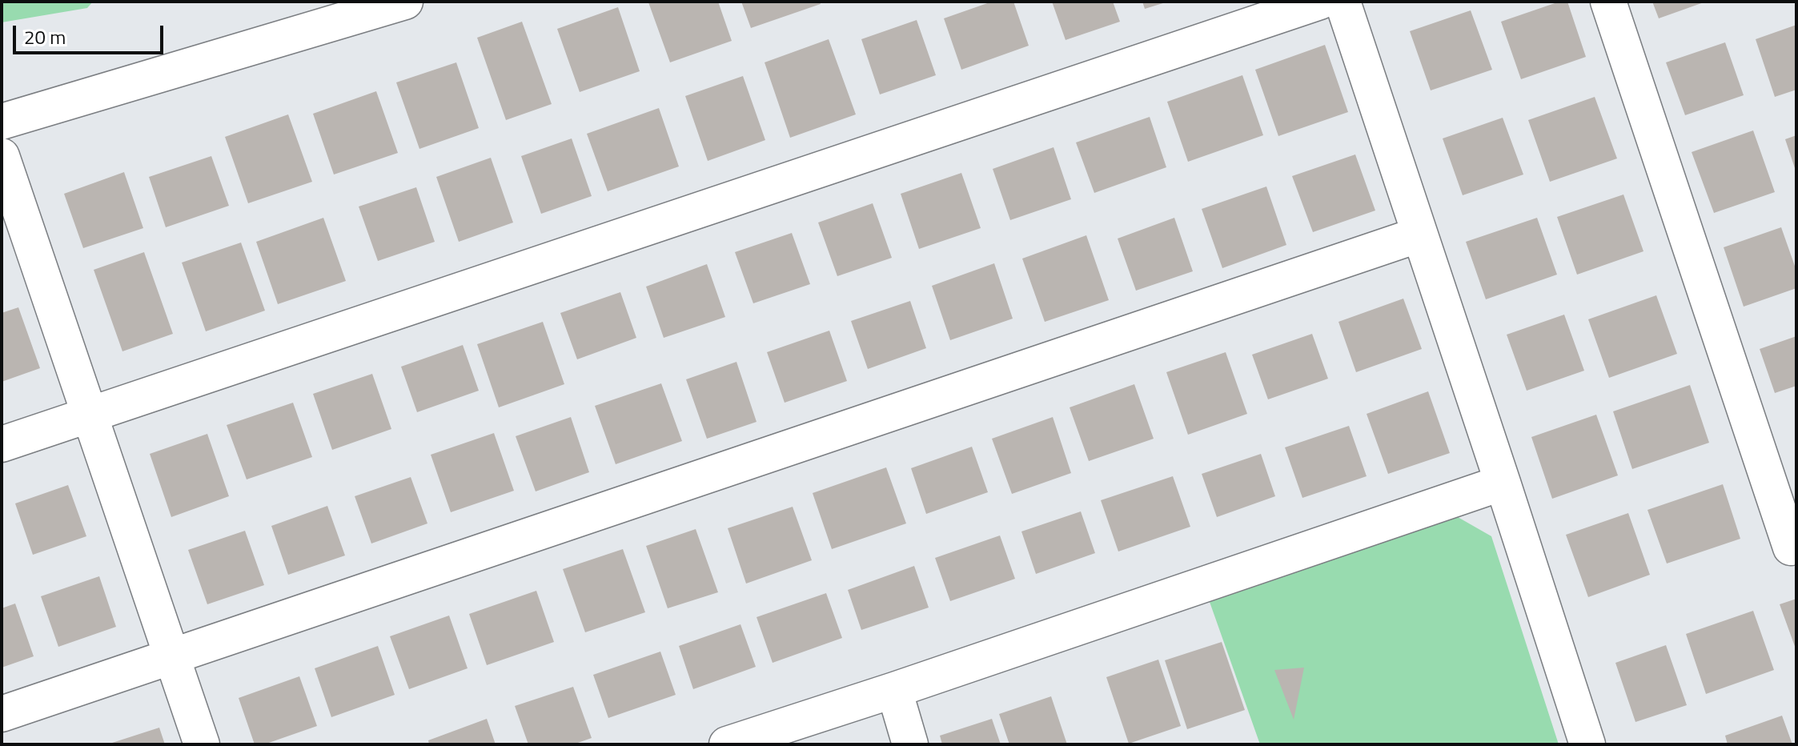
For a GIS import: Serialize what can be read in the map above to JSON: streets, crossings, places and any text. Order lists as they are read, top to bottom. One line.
{"scale_bar":"20 m"}
